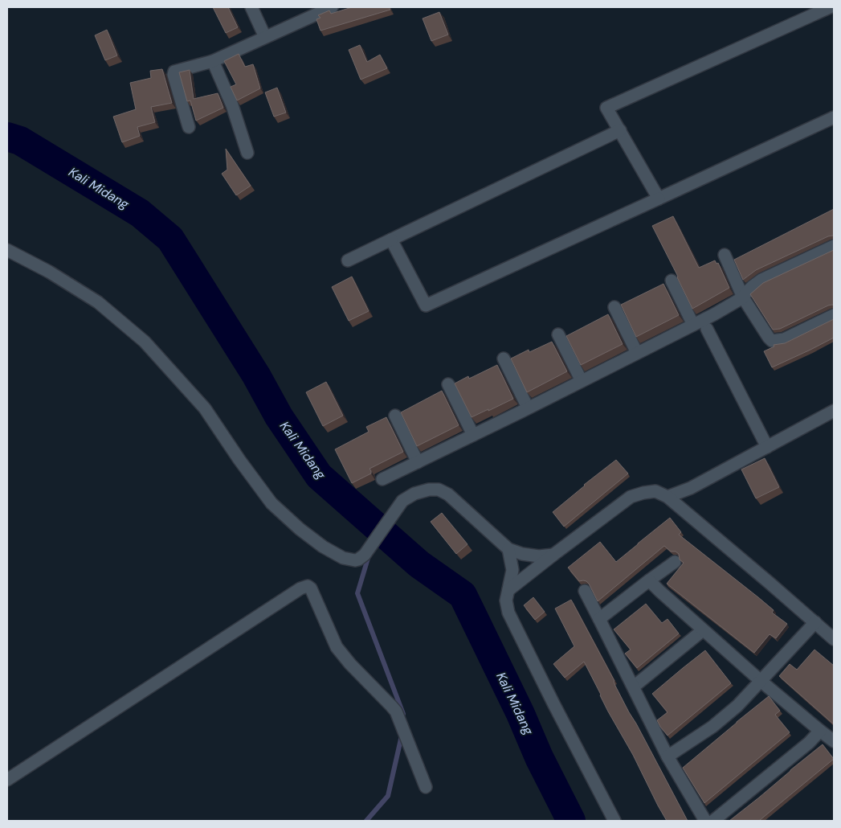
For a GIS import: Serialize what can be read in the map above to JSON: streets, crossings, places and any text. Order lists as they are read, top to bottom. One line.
{"water":["Kali Midang"]}
